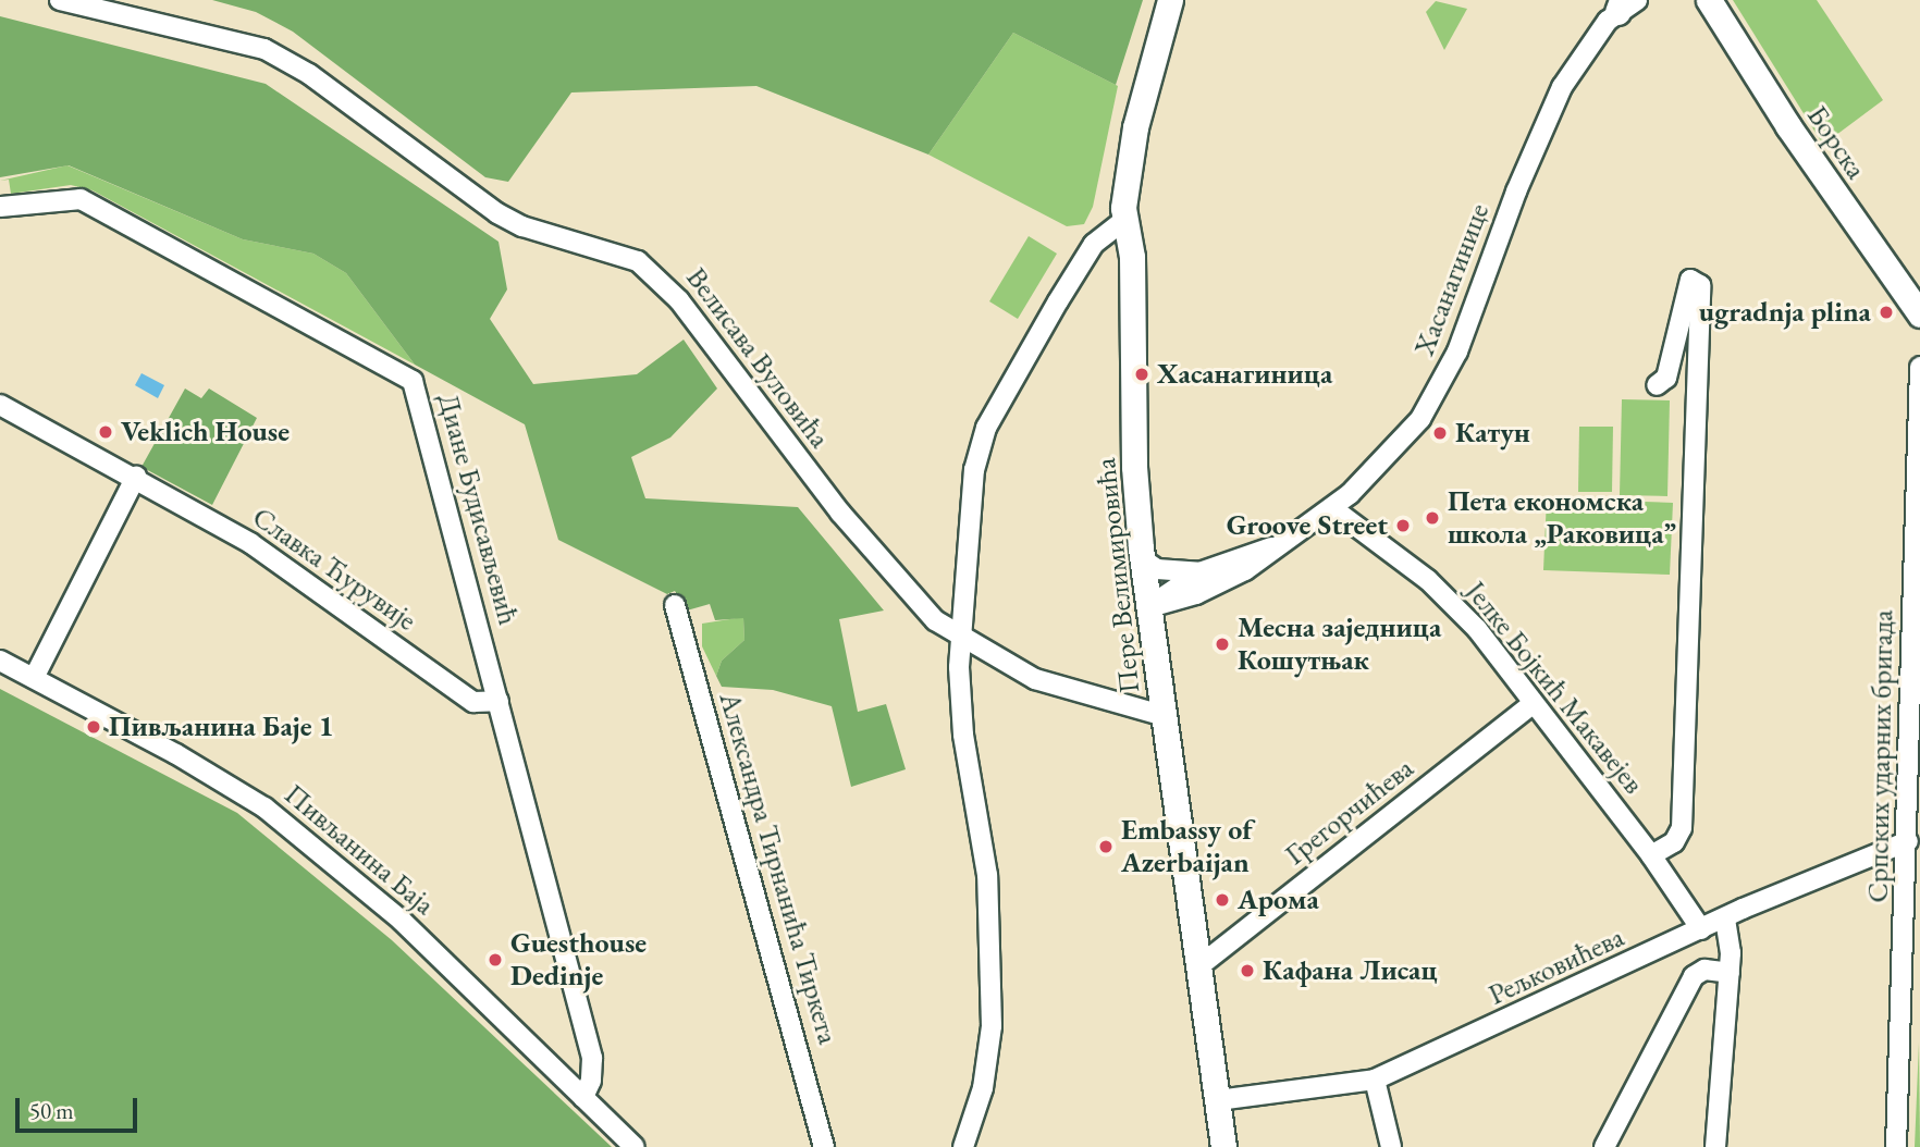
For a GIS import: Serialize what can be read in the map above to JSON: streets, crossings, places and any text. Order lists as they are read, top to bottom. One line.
{"streets":{"main road":["Борска","Пере Велимировића"],"street":["Хасанагинице","Велисава Вуловића","Диане Будисављевић","Славка Ћурувије","Јелке Бојкић Макавејев","Српских ударних бригада","Грегорчићева","Пивљанина Баја","Александра Тирнанића Тиркета","Рељковићева"]},"crossings":[["Хасанагинице","Пере Велимировића"],["Хасанагинице","Јелке Бојкић Макавејев"],["Велисава Вуловића","Пере Велимировића"],["Диане Будисављевић","Славка Ћурувије"],["Диане Будисављевић","Пивљанина Баја"],["Пере Велимировића","Грегорчићева"],["Пере Велимировића","Рељковићева"],["Јелке Бојкић Макавејев","Грегорчићева"],["Јелке Бојкић Макавејев","Рељковићева"],["Српских ударних бригада","Рељковићева"]],"places":["ugradnja plina","Хасанагиница","Veklich House","Катун","Пета економска школа „Раковица”","Groove Street","Месна заједница Кошутњак","Пивљанина Баје 1","Embassy of Azerbaijan","Арома","Guesthouse Dedinje","Кафана Лисац"],"scale_bar":"50 m"}
